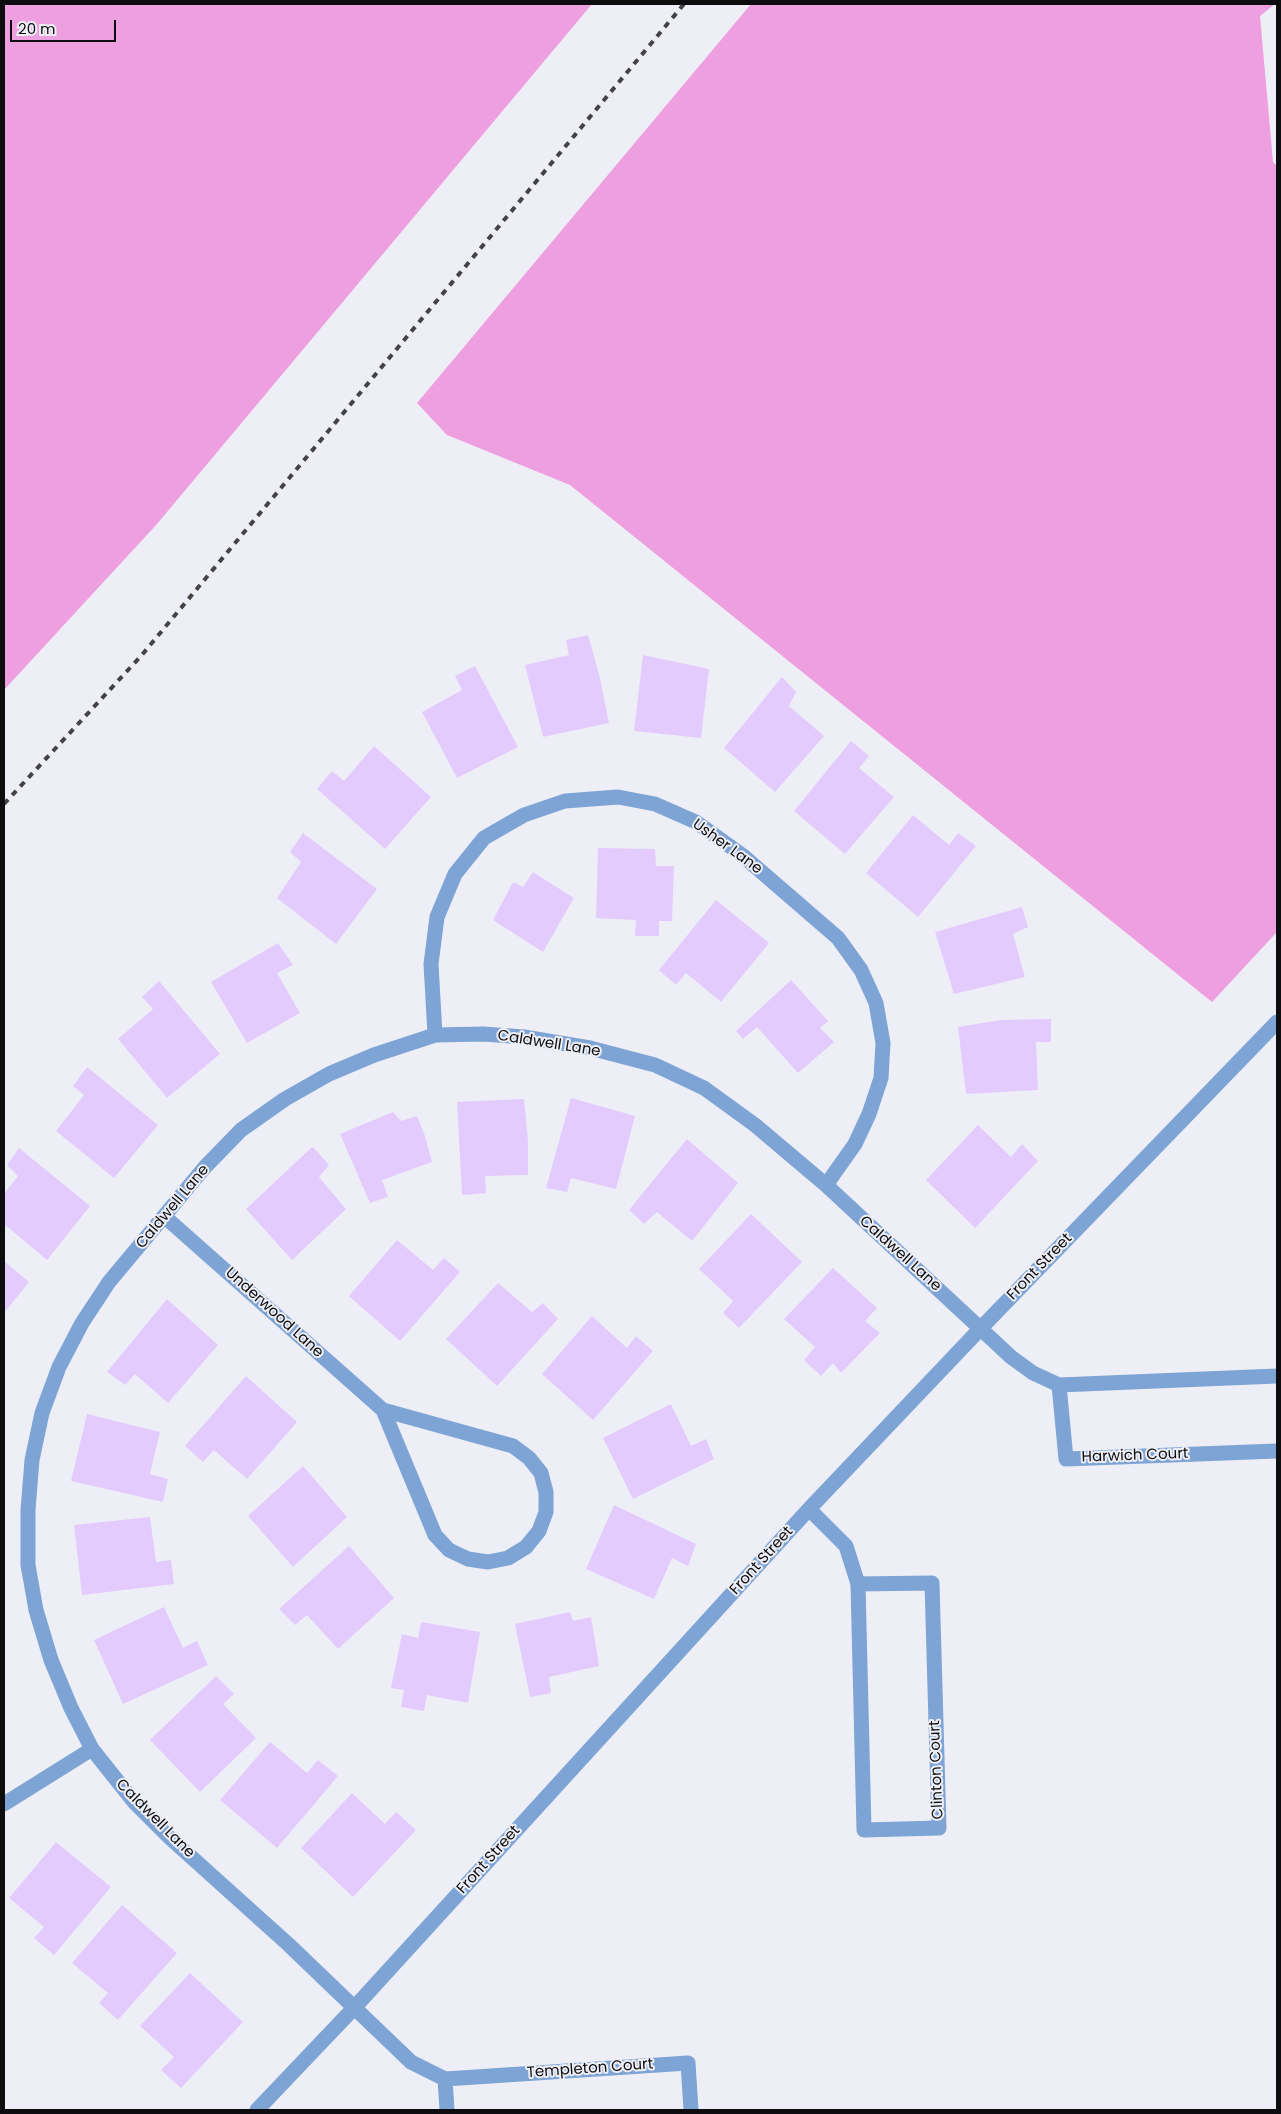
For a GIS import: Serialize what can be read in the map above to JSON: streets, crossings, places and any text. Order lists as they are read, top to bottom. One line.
{"streets":{"street":["Usher Lane","Caldwell Lane","Front Street","Underwood Lane","Harwich Court","Clinton Court","Templeton Court"]},"crossings":[["Usher Lane","Caldwell Lane"],["Caldwell Lane","Front Street"],["Caldwell Lane","Underwood Lane"],["Front Street","Clinton Court"]],"scale_bar":"20 m"}
